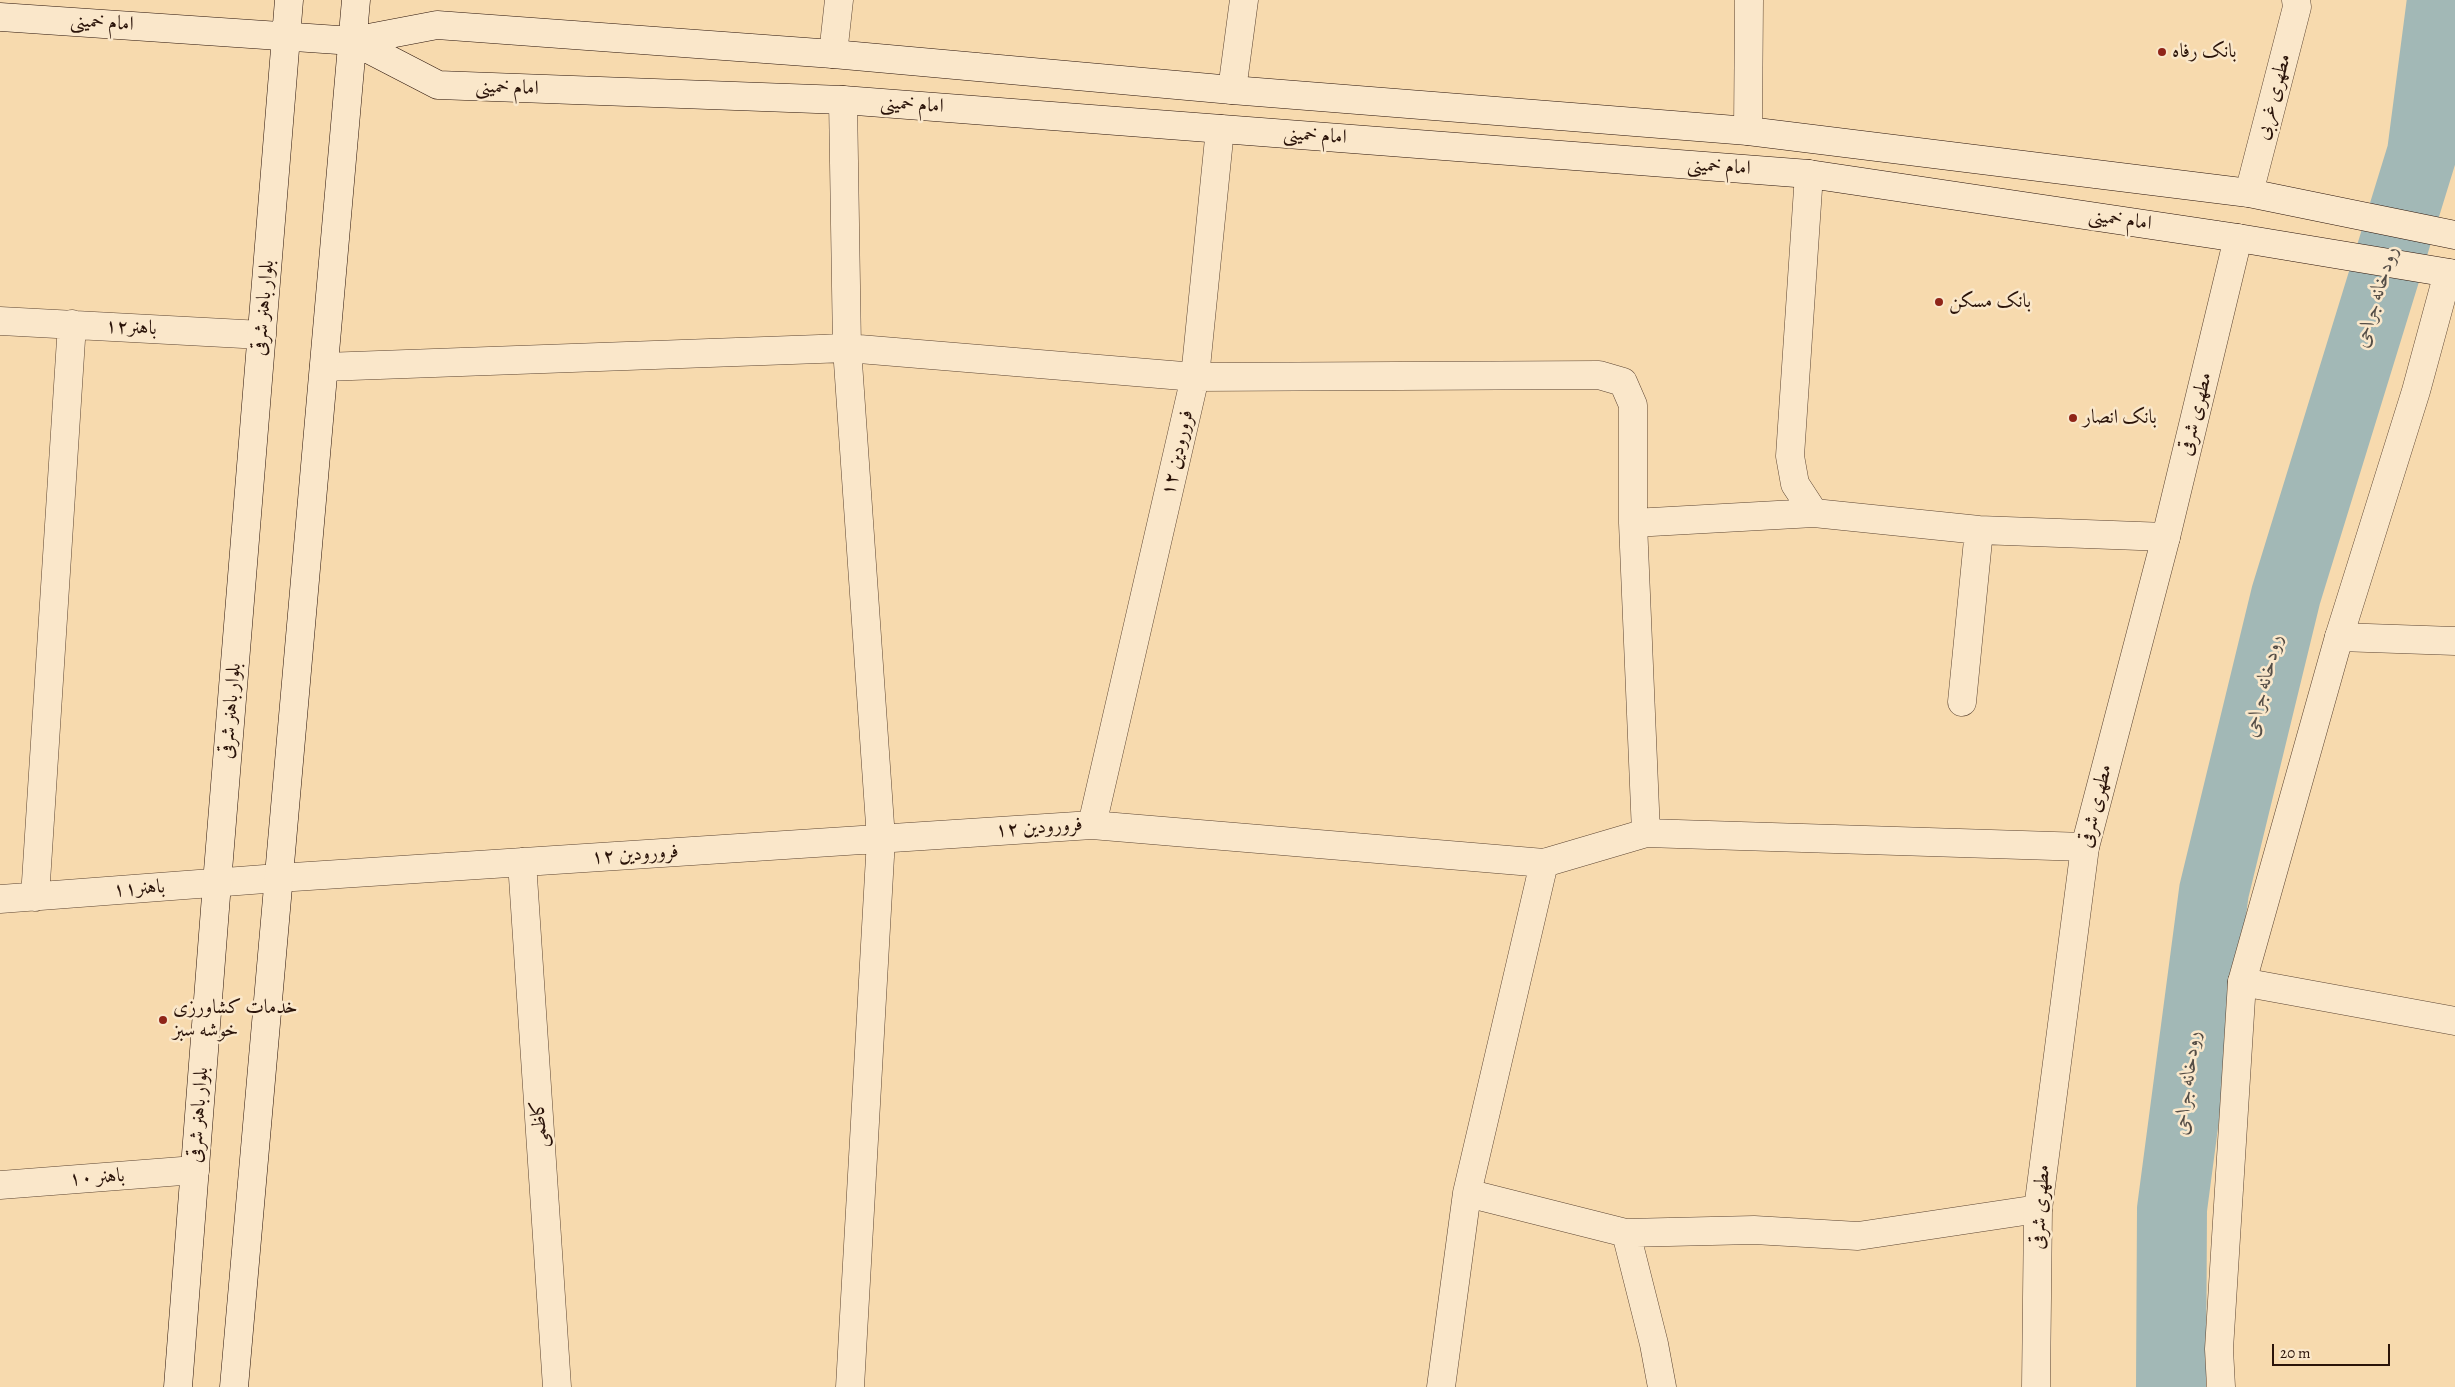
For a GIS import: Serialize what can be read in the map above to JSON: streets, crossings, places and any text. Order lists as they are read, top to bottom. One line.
{"streets":{"street":["امام خمینی","مطهری غربی","بلوار باهنر شرقی","باهنر۱۲","مطهری شرقی","۱۲ فرورودین","باهنر۱۱","کاظمی","باهنر ۱۰"]},"crossings":[["امام خمینی","مطهری غربی"],["امام خمینی","بلوار باهنر شرقی"],["امام خمینی","مطهری شرقی"],["امام خمینی","۱۲ فرورودین"],["بلوار باهنر شرقی","باهنر۱۲"],["بلوار باهنر شرقی","باهنر۱۱"],["بلوار باهنر شرقی","باهنر ۱۰"],["۱۲ فرورودین","باهنر۱۱"],["۱۲ فرورودین","کاظمی"]],"water":["رودخانه جراحی"],"places":["بانک رفاه","بانک مسکن","بانک انصار","خدمات کشاورزی خوشه سبز"],"scale_bar":"20 m"}
